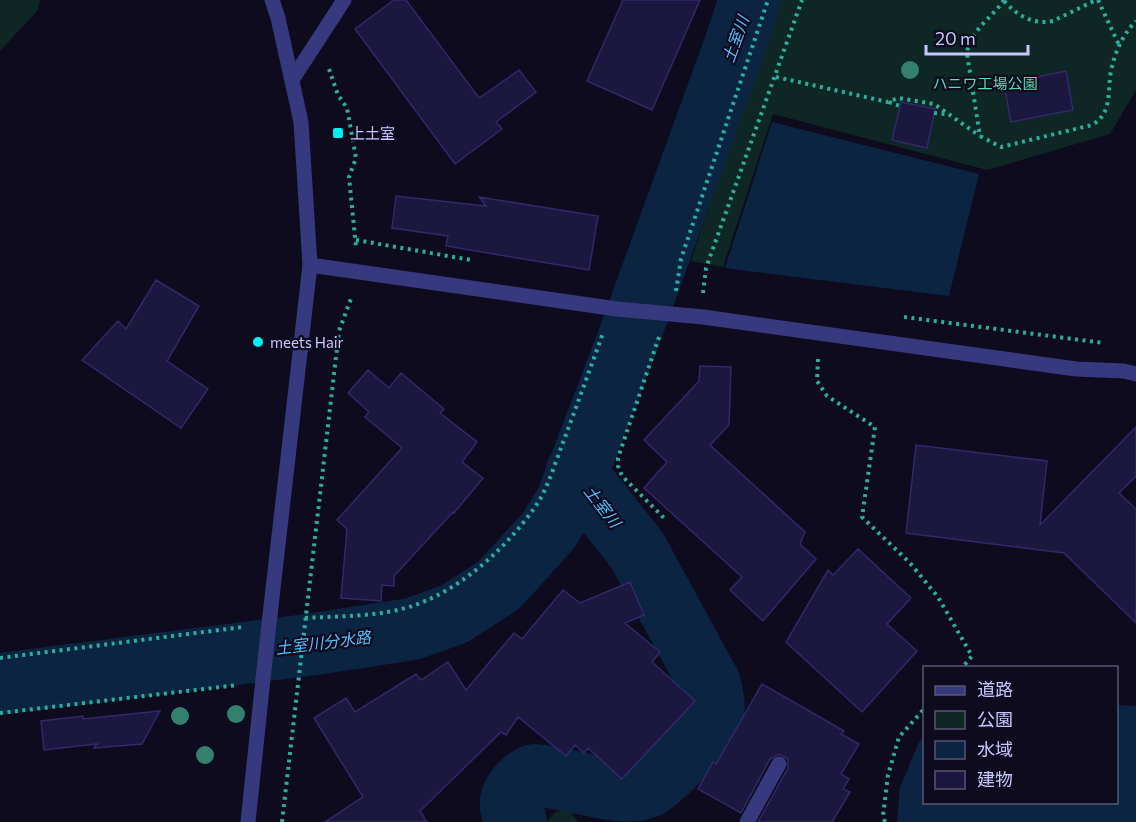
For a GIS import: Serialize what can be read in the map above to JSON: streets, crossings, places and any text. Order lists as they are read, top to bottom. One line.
{"water":["土室川","土室川分水路"],"parks":["ハニワ工場公園"],"places":{"transit":["上土室"],"other":["meets Hair"]},"legend":["道路","公園","水域","建物"],"scale_bar":"20 m"}
